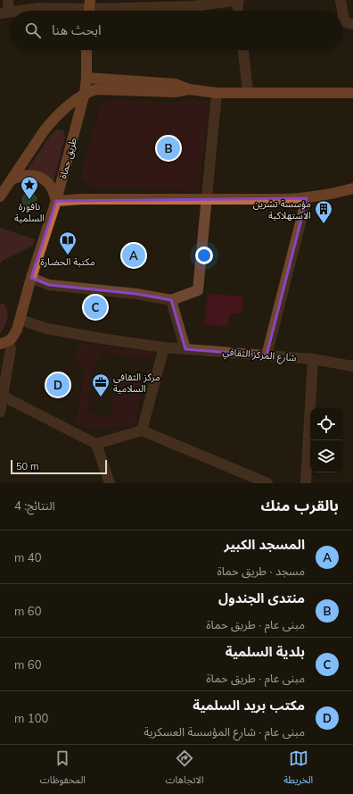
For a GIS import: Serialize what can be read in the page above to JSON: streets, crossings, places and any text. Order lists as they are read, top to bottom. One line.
{"streets":{"main road":["طريق حماة"],"street":["شارع المركز الثقافي"]},"crossings":[["طريق حماة","شارع المركز الثقافي"]],"places":{"place":["نافورة السلمية"],"building":["مؤسسة تشرين الاستهلاكية"],"library":["مكتبة الحضارة"],"office":["مركز الثقافي السلامية"]},"scale_bar":"50 m","page":{"search":"ابحث هنا","pins":["B","A","C","D"],"scale":"50 m","heading":["بالقرب منك","النتائج: 4"],"list":[{"mark":"A","name":"المسجد الكبير","note":"مسجد · طريق حماة","value":"40 m"},{"mark":"B","name":"منتدى الجندول","note":"مبنى عام · طريق حماة","value":"60 m"},{"mark":"C","name":"بلدية السلمية","note":"مبنى عام · طريق حماة","value":"60 m"},{"mark":"D","name":"مكتب بريد السلمية","note":"مبنى عام · شارع المؤسسة العسكرية","value":"100 m"}],"nav":["الخريطة","الاتجاهات","المحفوظات"]}}
